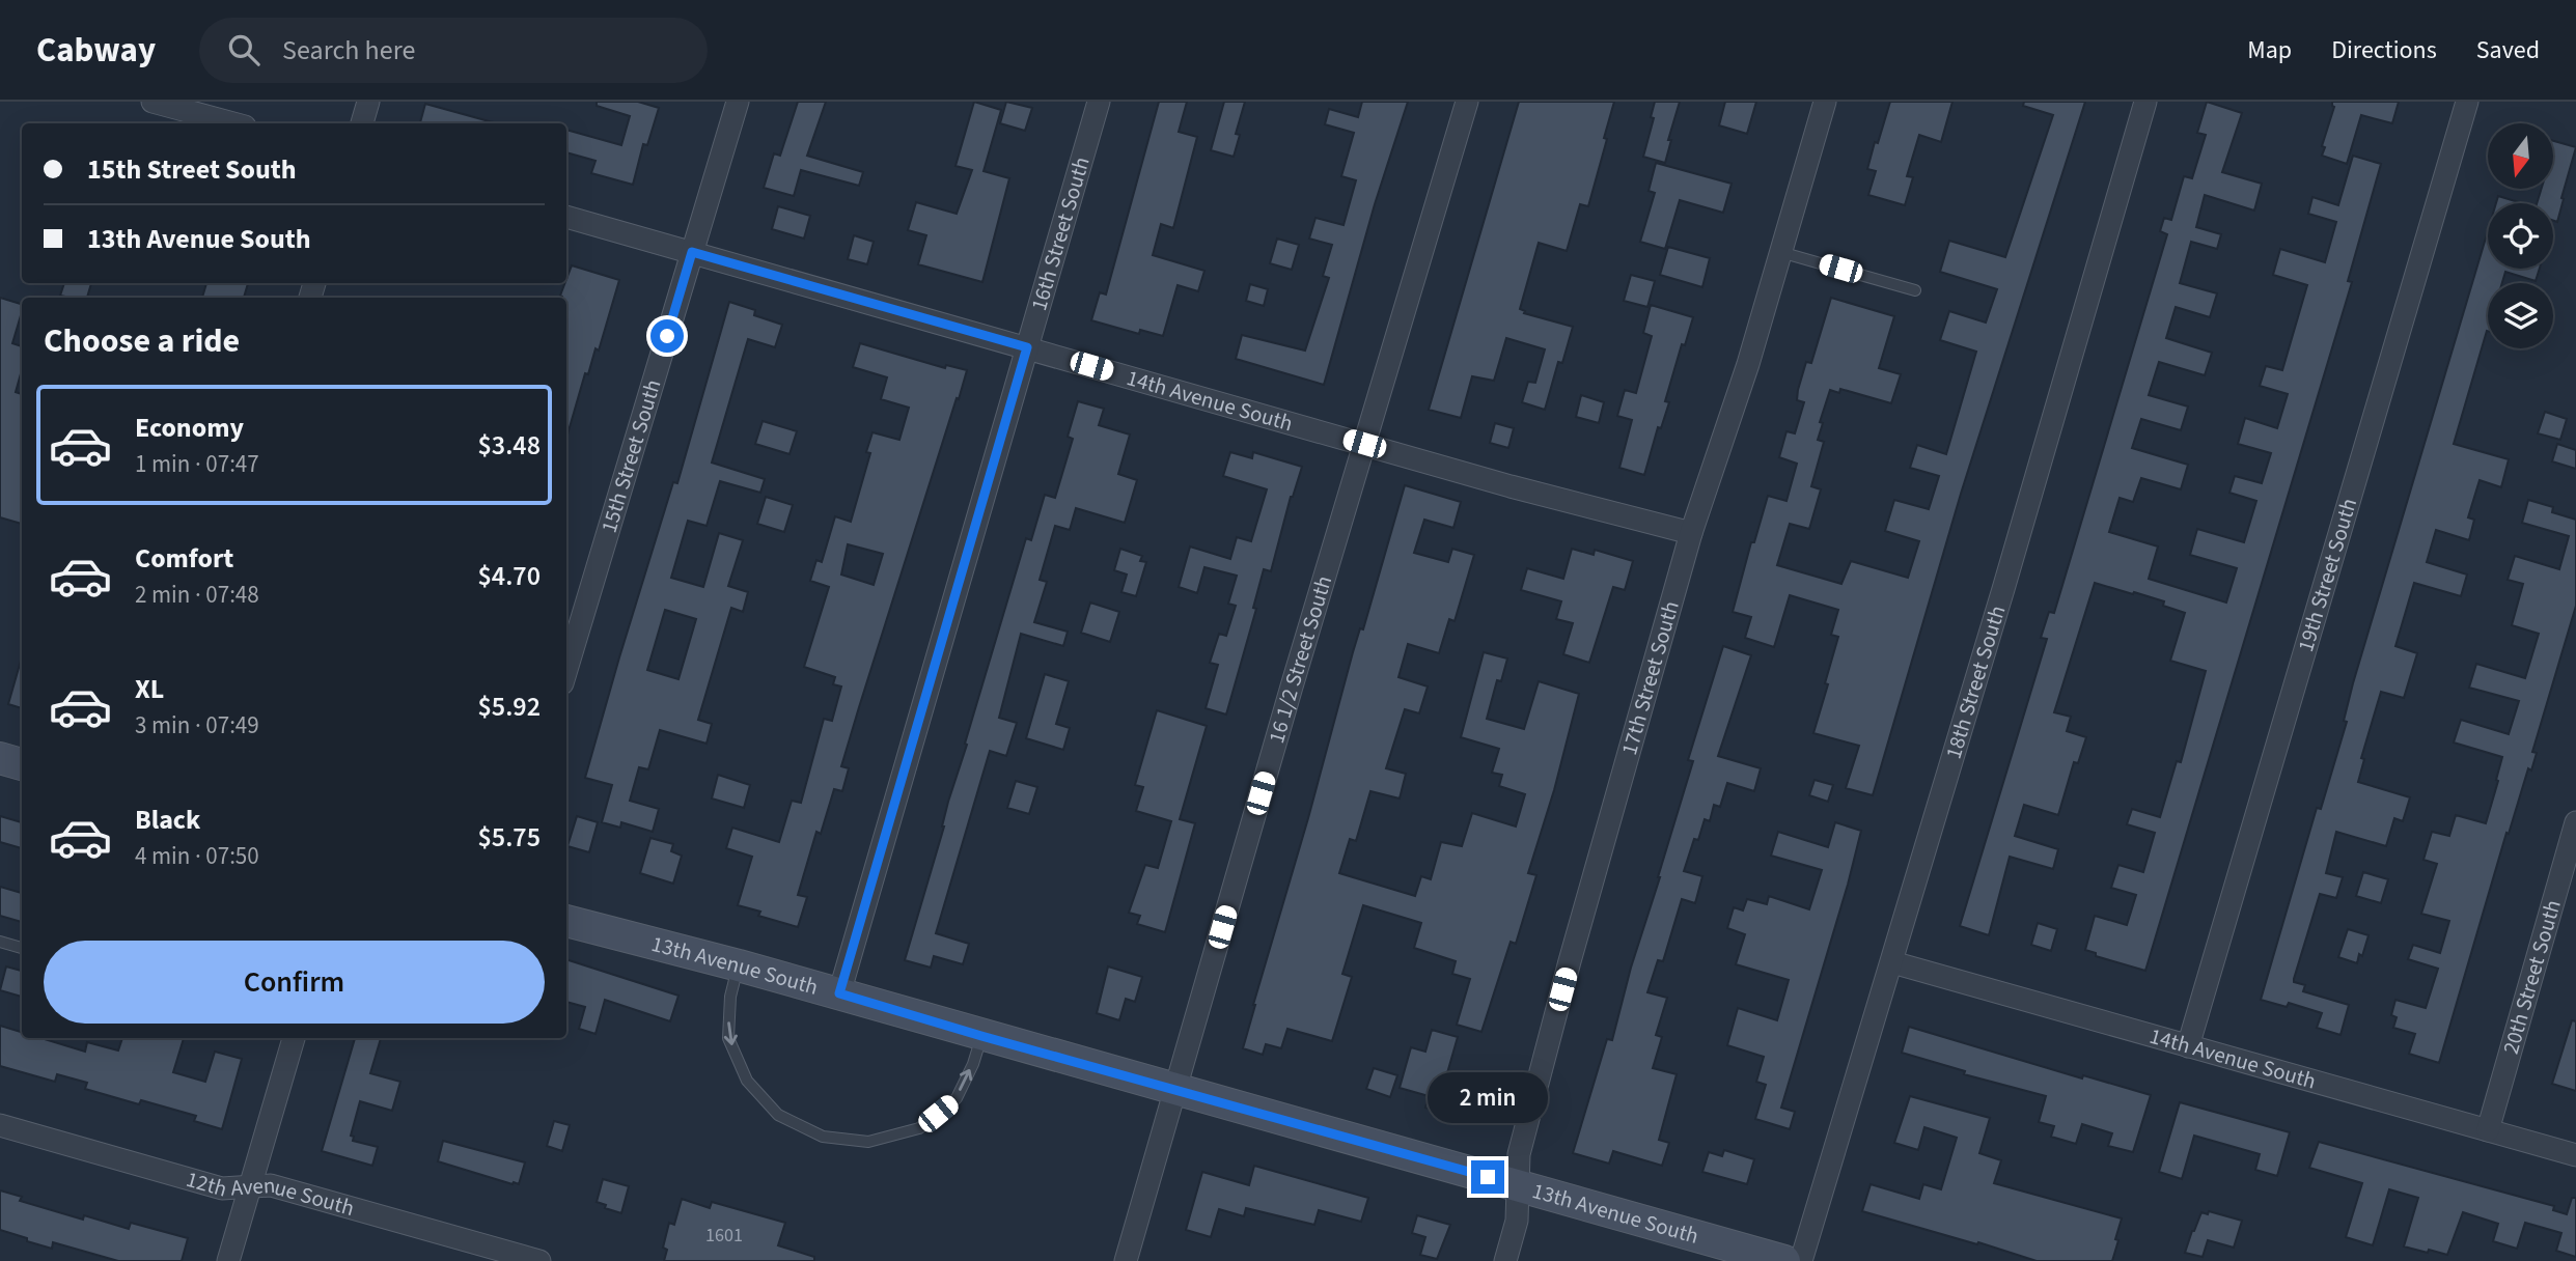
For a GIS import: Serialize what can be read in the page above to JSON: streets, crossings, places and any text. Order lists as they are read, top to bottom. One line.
{"streets":{"main road":["13th Avenue South"],"street":["16th Street South","14th Avenue South","15th Street South","19th Street South","16 1/2 Street South","17th Street South","18th Street South","20th Street South","12th Avenue South"]},"crossings":[["16th Street South","14th Avenue South"],["16th Street South","13th Avenue South"],["14th Avenue South","15th Street South"],["14th Avenue South","19th Street South"],["14th Avenue South","16 1/2 Street South"],["14th Avenue South","17th Street South"],["14th Avenue South","18th Street South"],["14th Avenue South","20th Street South"],["16 1/2 Street South","13th Avenue South"],["17th Street South","13th Avenue South"]],"house_numbers":["1601"],"north":"bottom","page":{"header":"Cabway","search":"Search here","nav":["Map","Directions","Saved"],"banner":["15th Street South","13th Avenue South"],"heading":"Choose a ride","list":[{"name":"Economy","note":"1 min · 07:47","value":"$3.48"},{"name":"Comfort","note":"2 min · 07:48","value":"$4.70"},{"name":"XL","note":"3 min · 07:49","value":"$5.92"},{"name":"Black","note":"4 min · 07:50","value":"$5.75"}],"buttons":"Confirm","bubble":"2 min"}}
